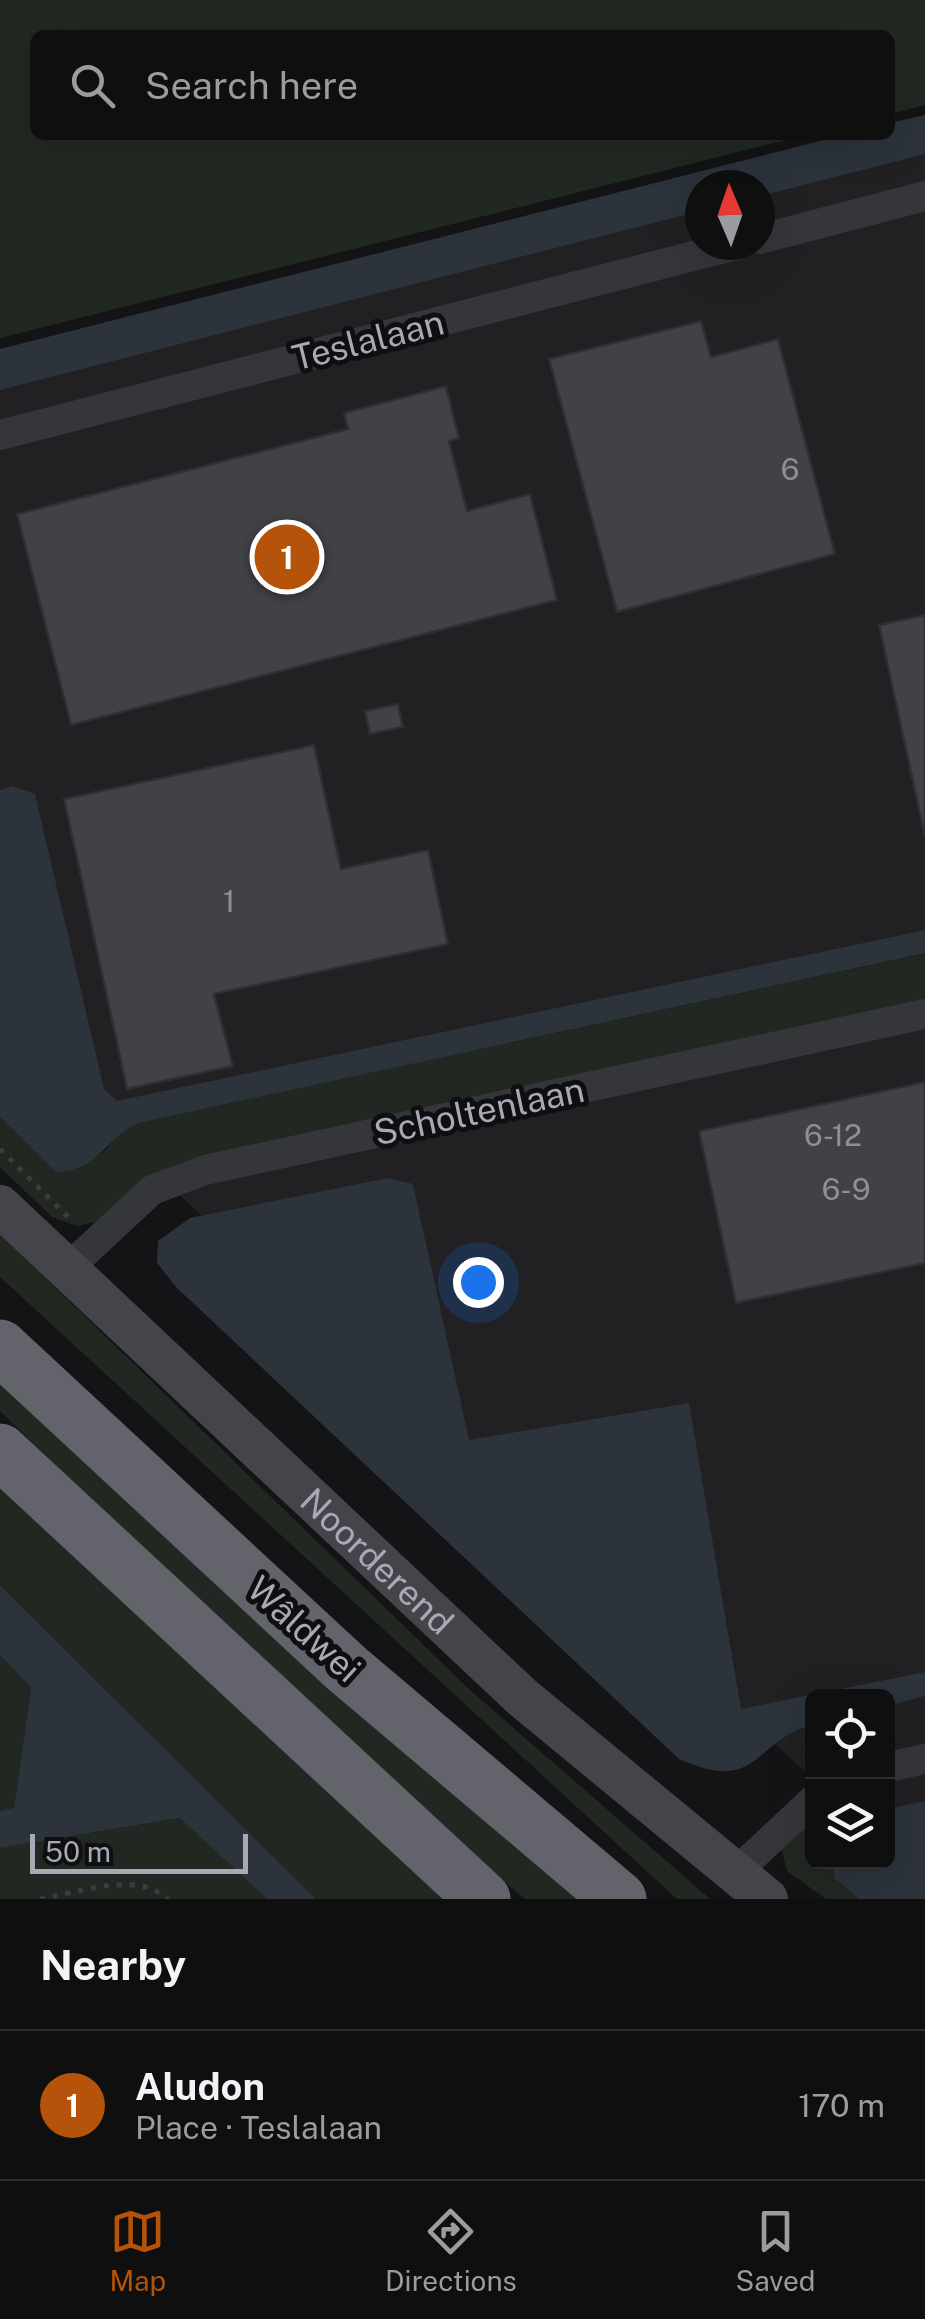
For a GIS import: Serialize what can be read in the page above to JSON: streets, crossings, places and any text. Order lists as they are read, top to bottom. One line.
{"streets":{"highway":["Wâldwei"],"street":["Teslalaan","Scholtenlaan","Noorderend"]},"crossings":[["Scholtenlaan","Noorderend"]],"house_numbers":["6","1","6-12","6-9"],"scale_bar":"50 m","north":"top","page":{"search":"Search here","pins":"1","scale":"50 m","heading":"Nearby","list":[{"mark":"1","name":"Aludon","note":"Place · Teslalaan","value":"170 m"}],"nav":["Map","Directions","Saved"]}}
